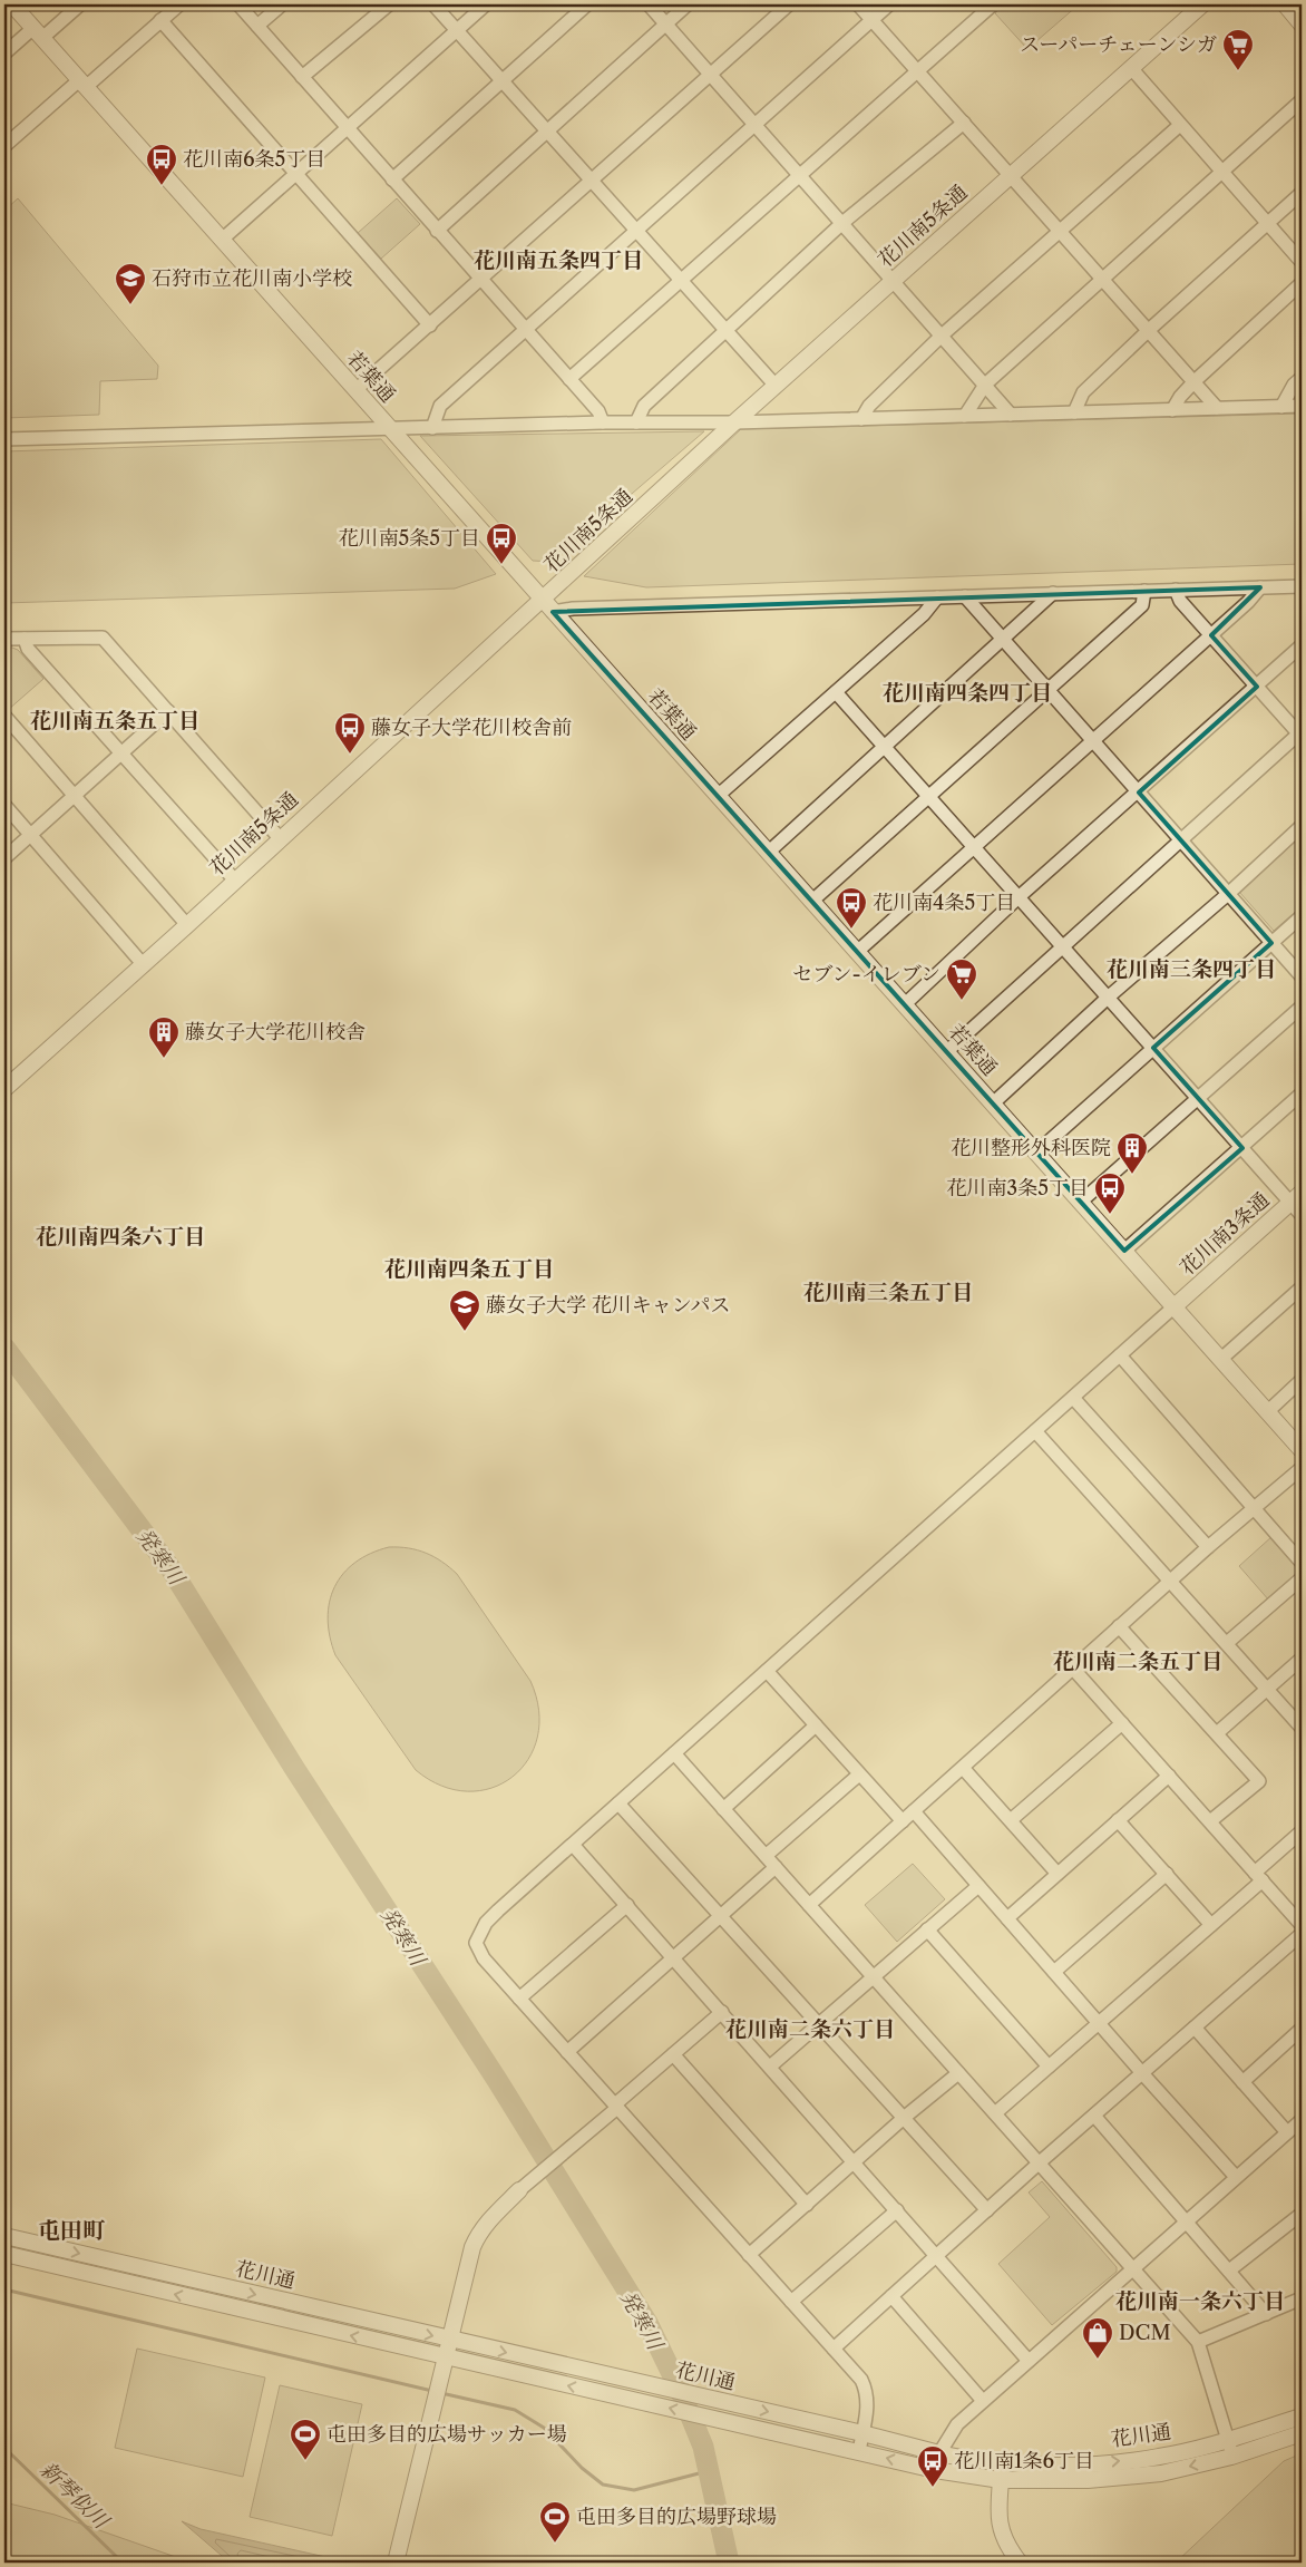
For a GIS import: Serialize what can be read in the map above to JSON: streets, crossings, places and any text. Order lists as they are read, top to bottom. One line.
{"streets":{"street":["花川南5条通","若葉通","花川南3条通","花川通"]},"crossings":[["花川南5条通","若葉通"],["若葉通","花川南3条通"]],"districts":["花川南五条四丁目","花川南四条四丁目","花川南五条五丁目","花川南三条四丁目","花川南四条六丁目","花川南四条五丁目","花川南三条五丁目","花川南二条五丁目","花川南二条六丁目","屯田町","花川南一条六丁目"],"water":["発寒川","新琴似川"],"places":{"supermarket":["スーパーチェーンシガ","セブン-イレブン"],"bus stop":["花川南6条5丁目","花川南5条5丁目","藤女子大学花川校舎前","花川南4条5丁目","花川南3条5丁目","花川南1条6丁目"],"school or university":["石狩市立花川南小学校","藤女子大学 花川キャンパス"],"building":["藤女子大学花川校舎","花川整形外科医院"],"shop":["DCM"],"sports":["屯田多目的広場サッカー場","屯田多目的広場野球場"]}}
